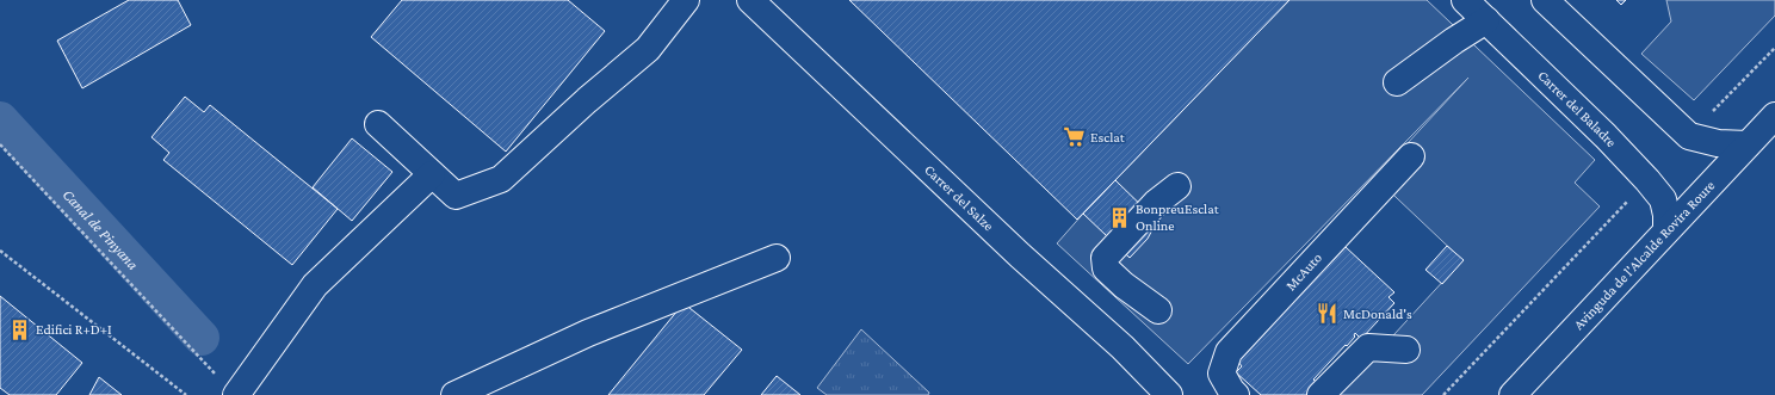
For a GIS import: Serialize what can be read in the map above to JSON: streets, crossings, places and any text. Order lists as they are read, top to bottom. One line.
{"streets":{"street":["Carrer del Baladre","Carrer del Salze","Avinguda de l'Alcalde Rovira Roure","McAuto"]},"crossings":[["Carrer del Baladre","Avinguda de l'Alcalde Rovira Roure"]],"water":["Canal de Pinyana"],"places":{"supermarket":["Esclat"],"building":["BonpreuEsclat Online","Edifici R+D+I"],"restaurant":["McDonald's"]}}
